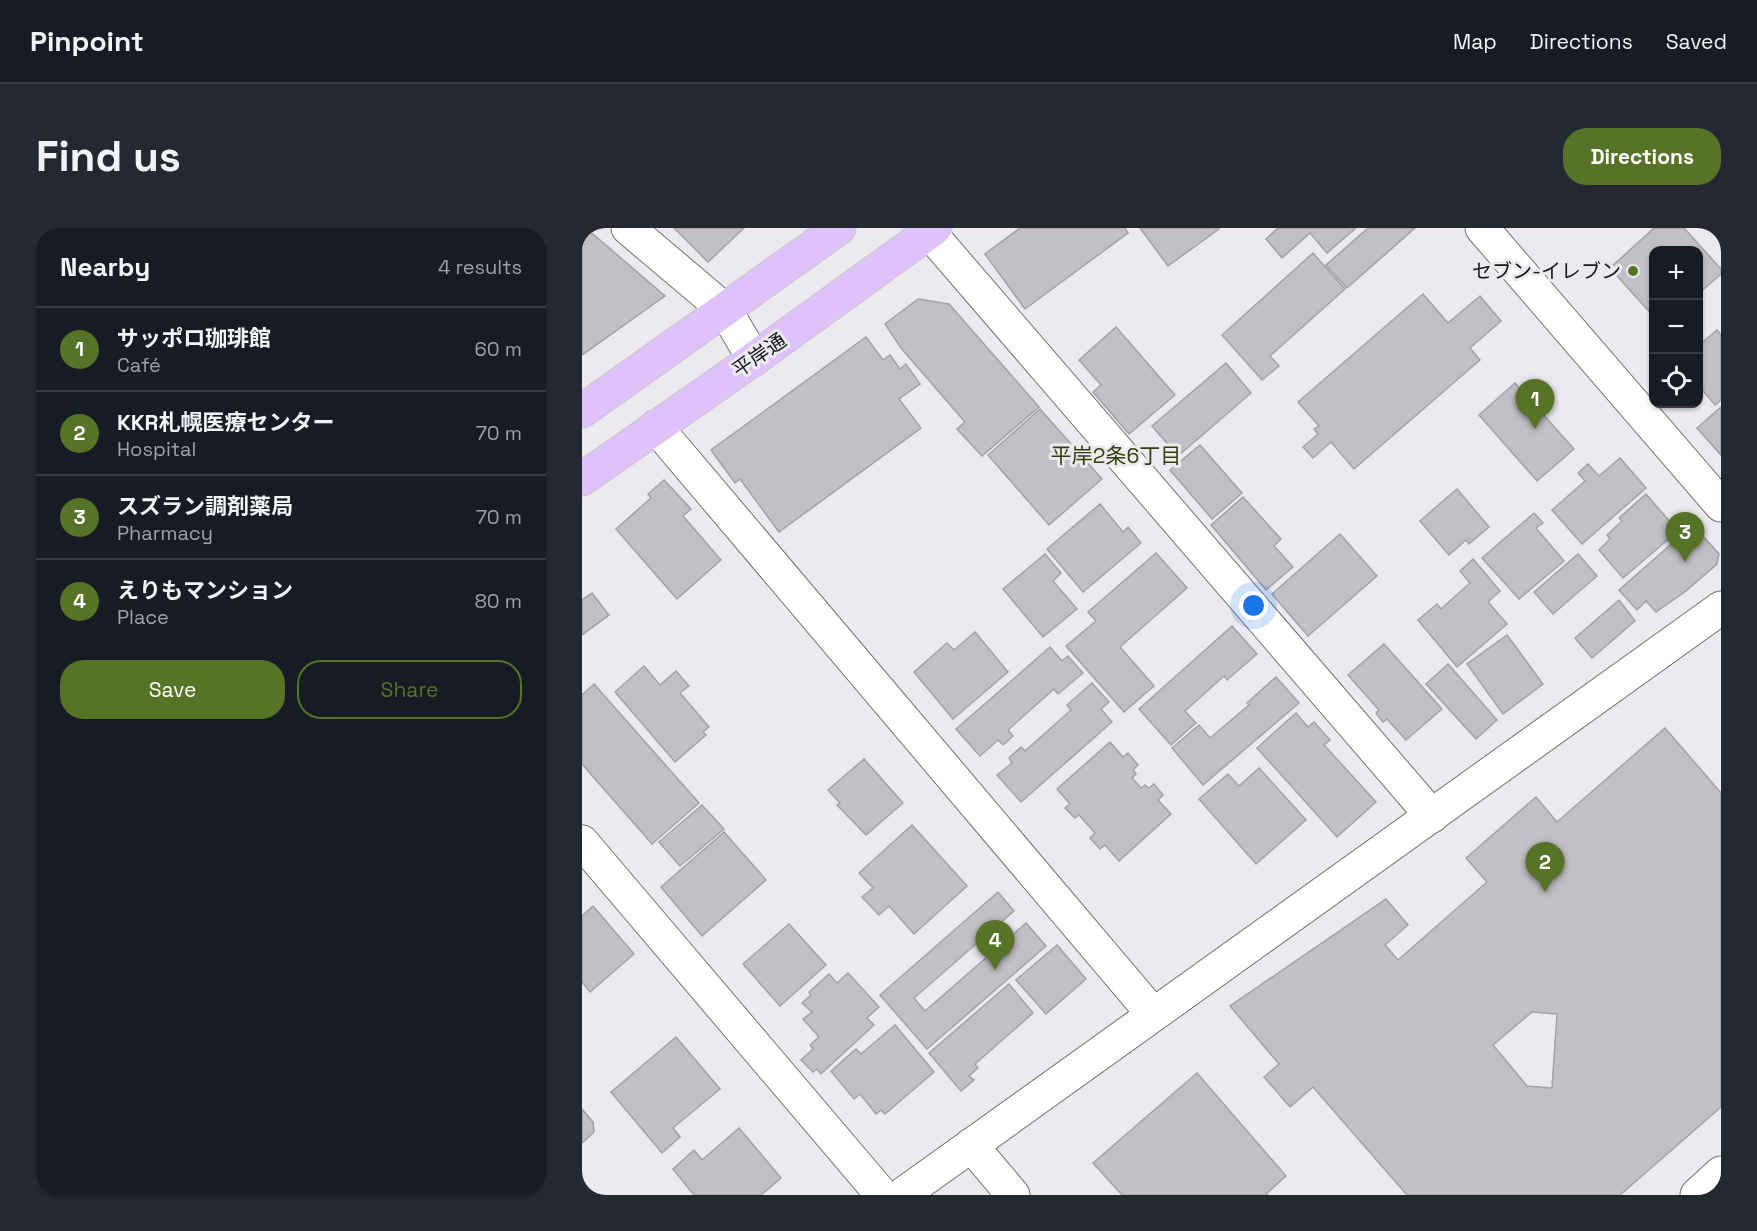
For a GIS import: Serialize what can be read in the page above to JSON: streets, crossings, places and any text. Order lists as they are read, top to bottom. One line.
{"streets":{"highway":["平岸通"]},"districts":["平岸2条6丁目"],"places":["セブン-イレブン"],"page":{"header":"Pinpoint","nav":["Map","Directions","Saved"],"buttons":["Directions",["Save","Share"]],"title":"Find us","heading":["Nearby","4 results"],"map_buttons":["+","−"],"list":[{"mark":"1","name":"サッポロ珈琲館","note":"Café","value":"60 m"},{"mark":"2","name":"KKR札幌医療センター","note":"Hospital","value":"70 m"},{"mark":"3","name":"スズラン調剤薬局","note":"Pharmacy","value":"70 m"},{"mark":"4","name":"えりもマンション","note":"Place","value":"80 m"}],"pins":["1","3","2","4"]}}
